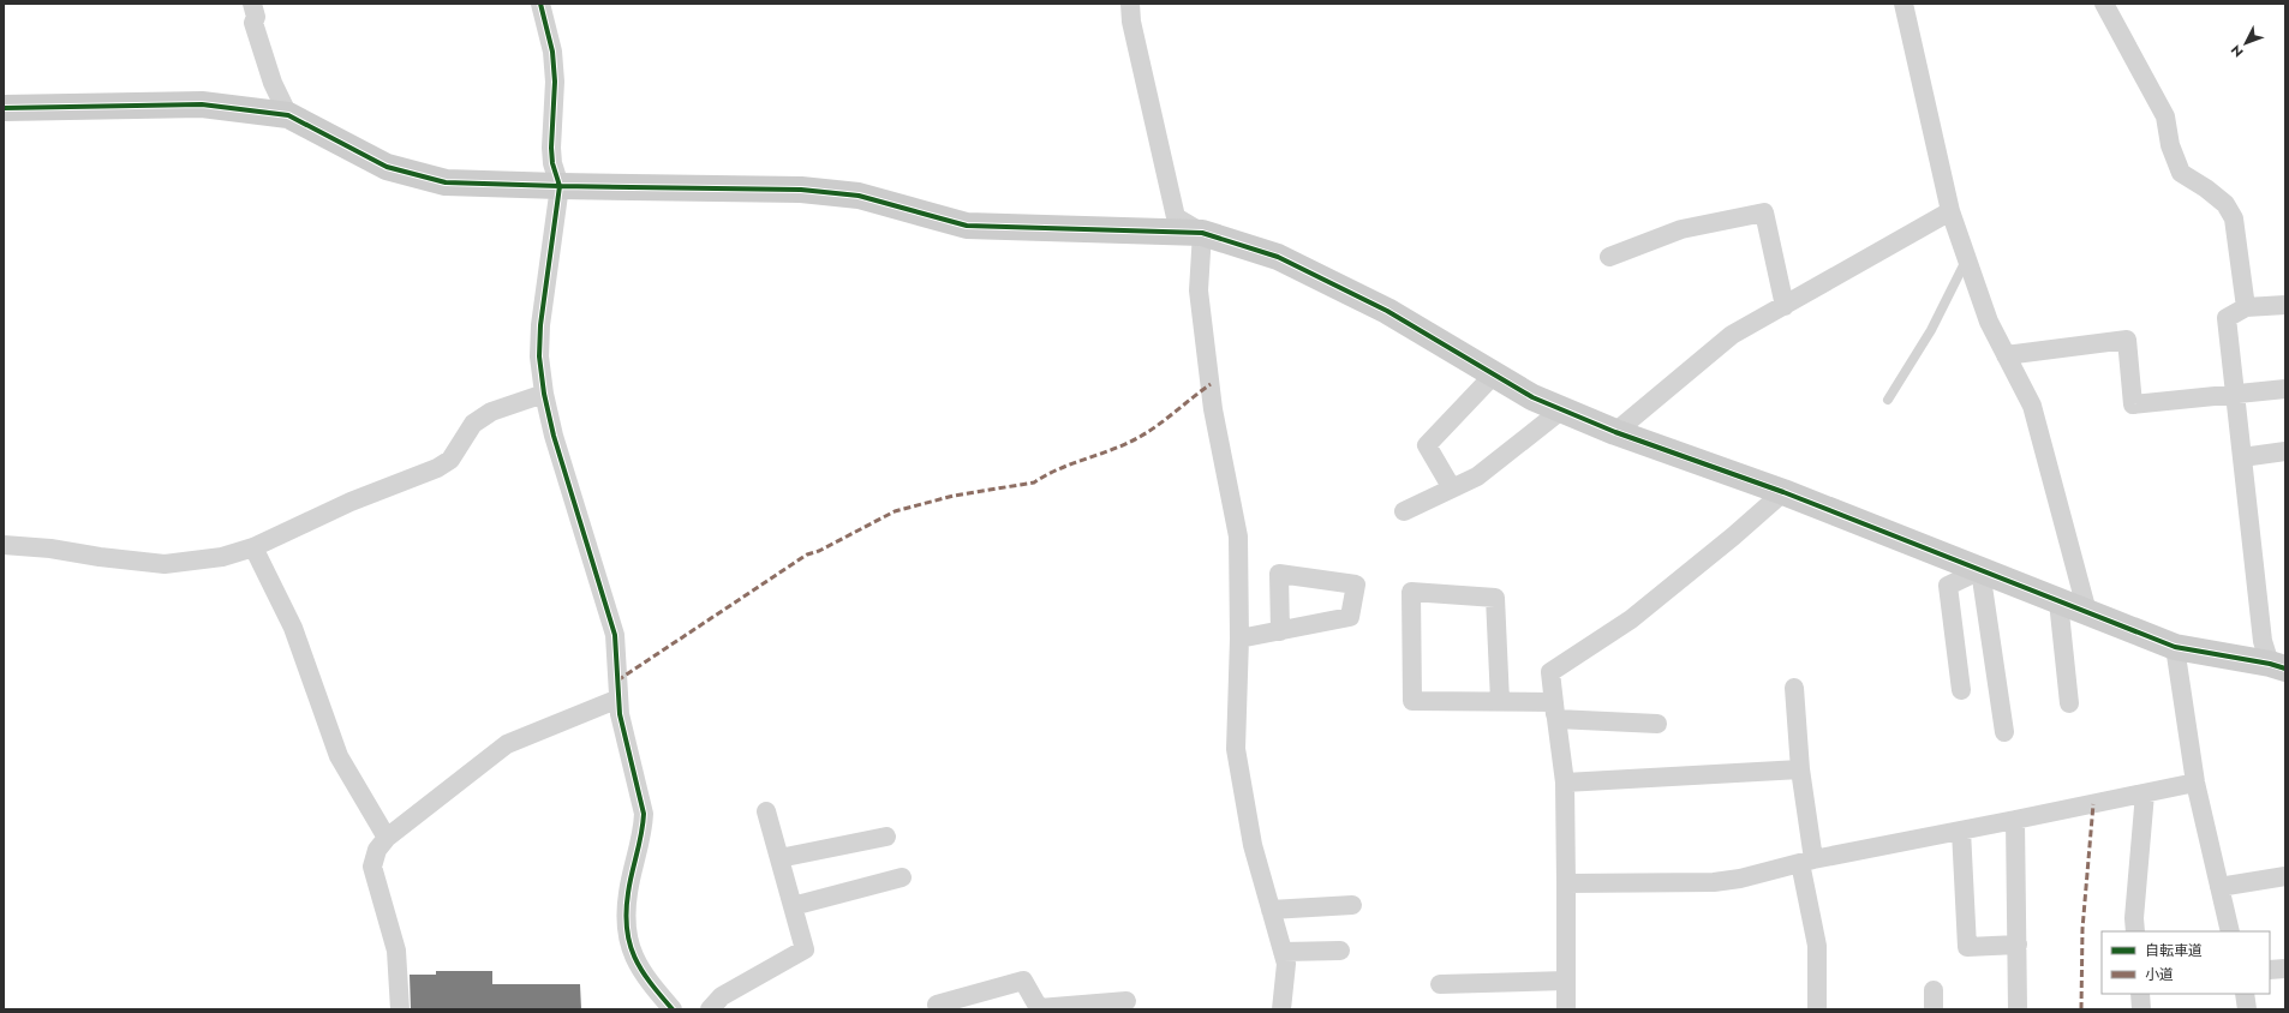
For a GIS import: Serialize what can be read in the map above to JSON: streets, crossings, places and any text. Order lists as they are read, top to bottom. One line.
{"legend":["自転車道","小道"],"north":"bottom left"}
